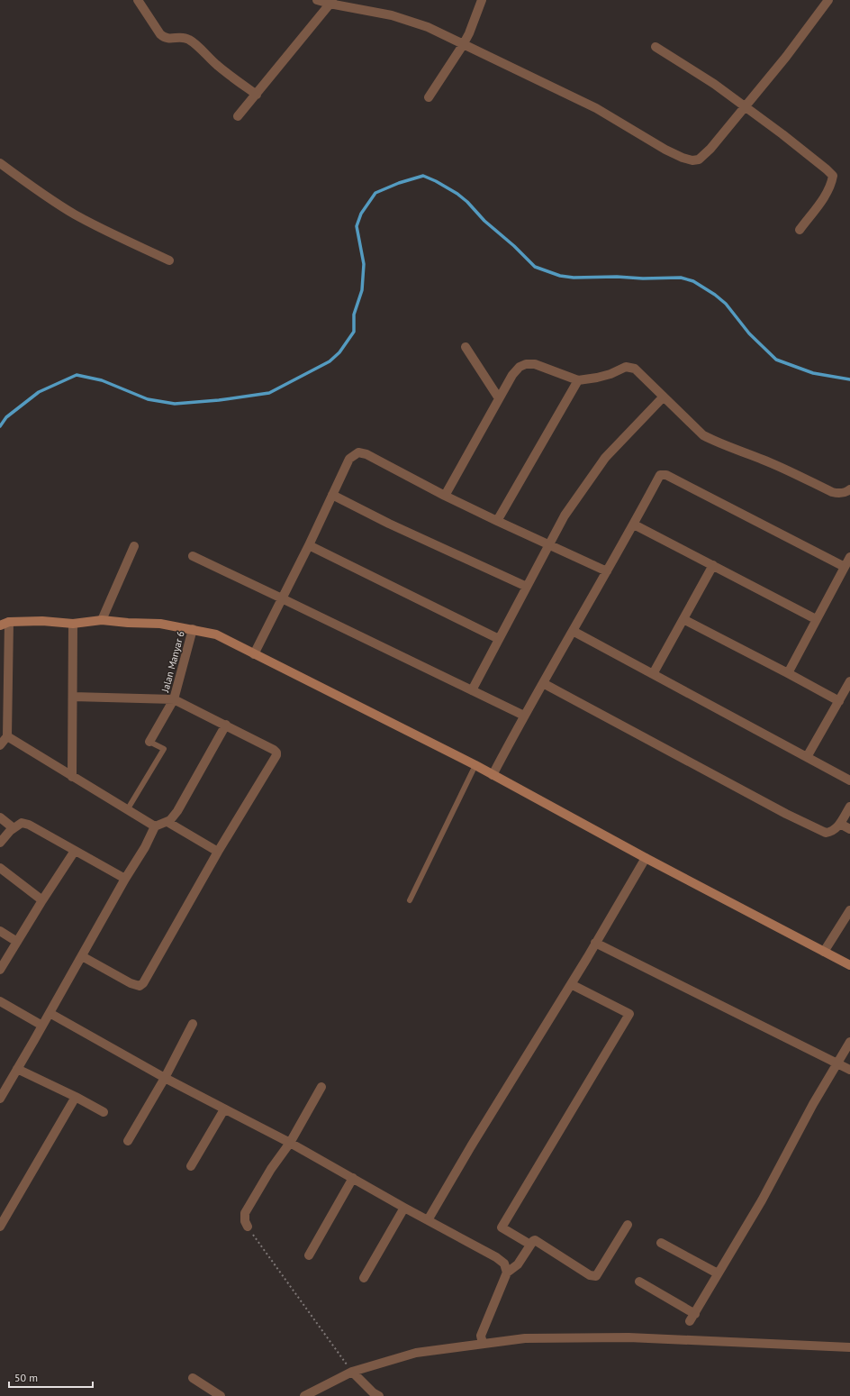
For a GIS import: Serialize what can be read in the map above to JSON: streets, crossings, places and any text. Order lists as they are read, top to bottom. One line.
{"streets":{"street":["Jalan Manyar 6"]},"scale_bar":"50 m"}
